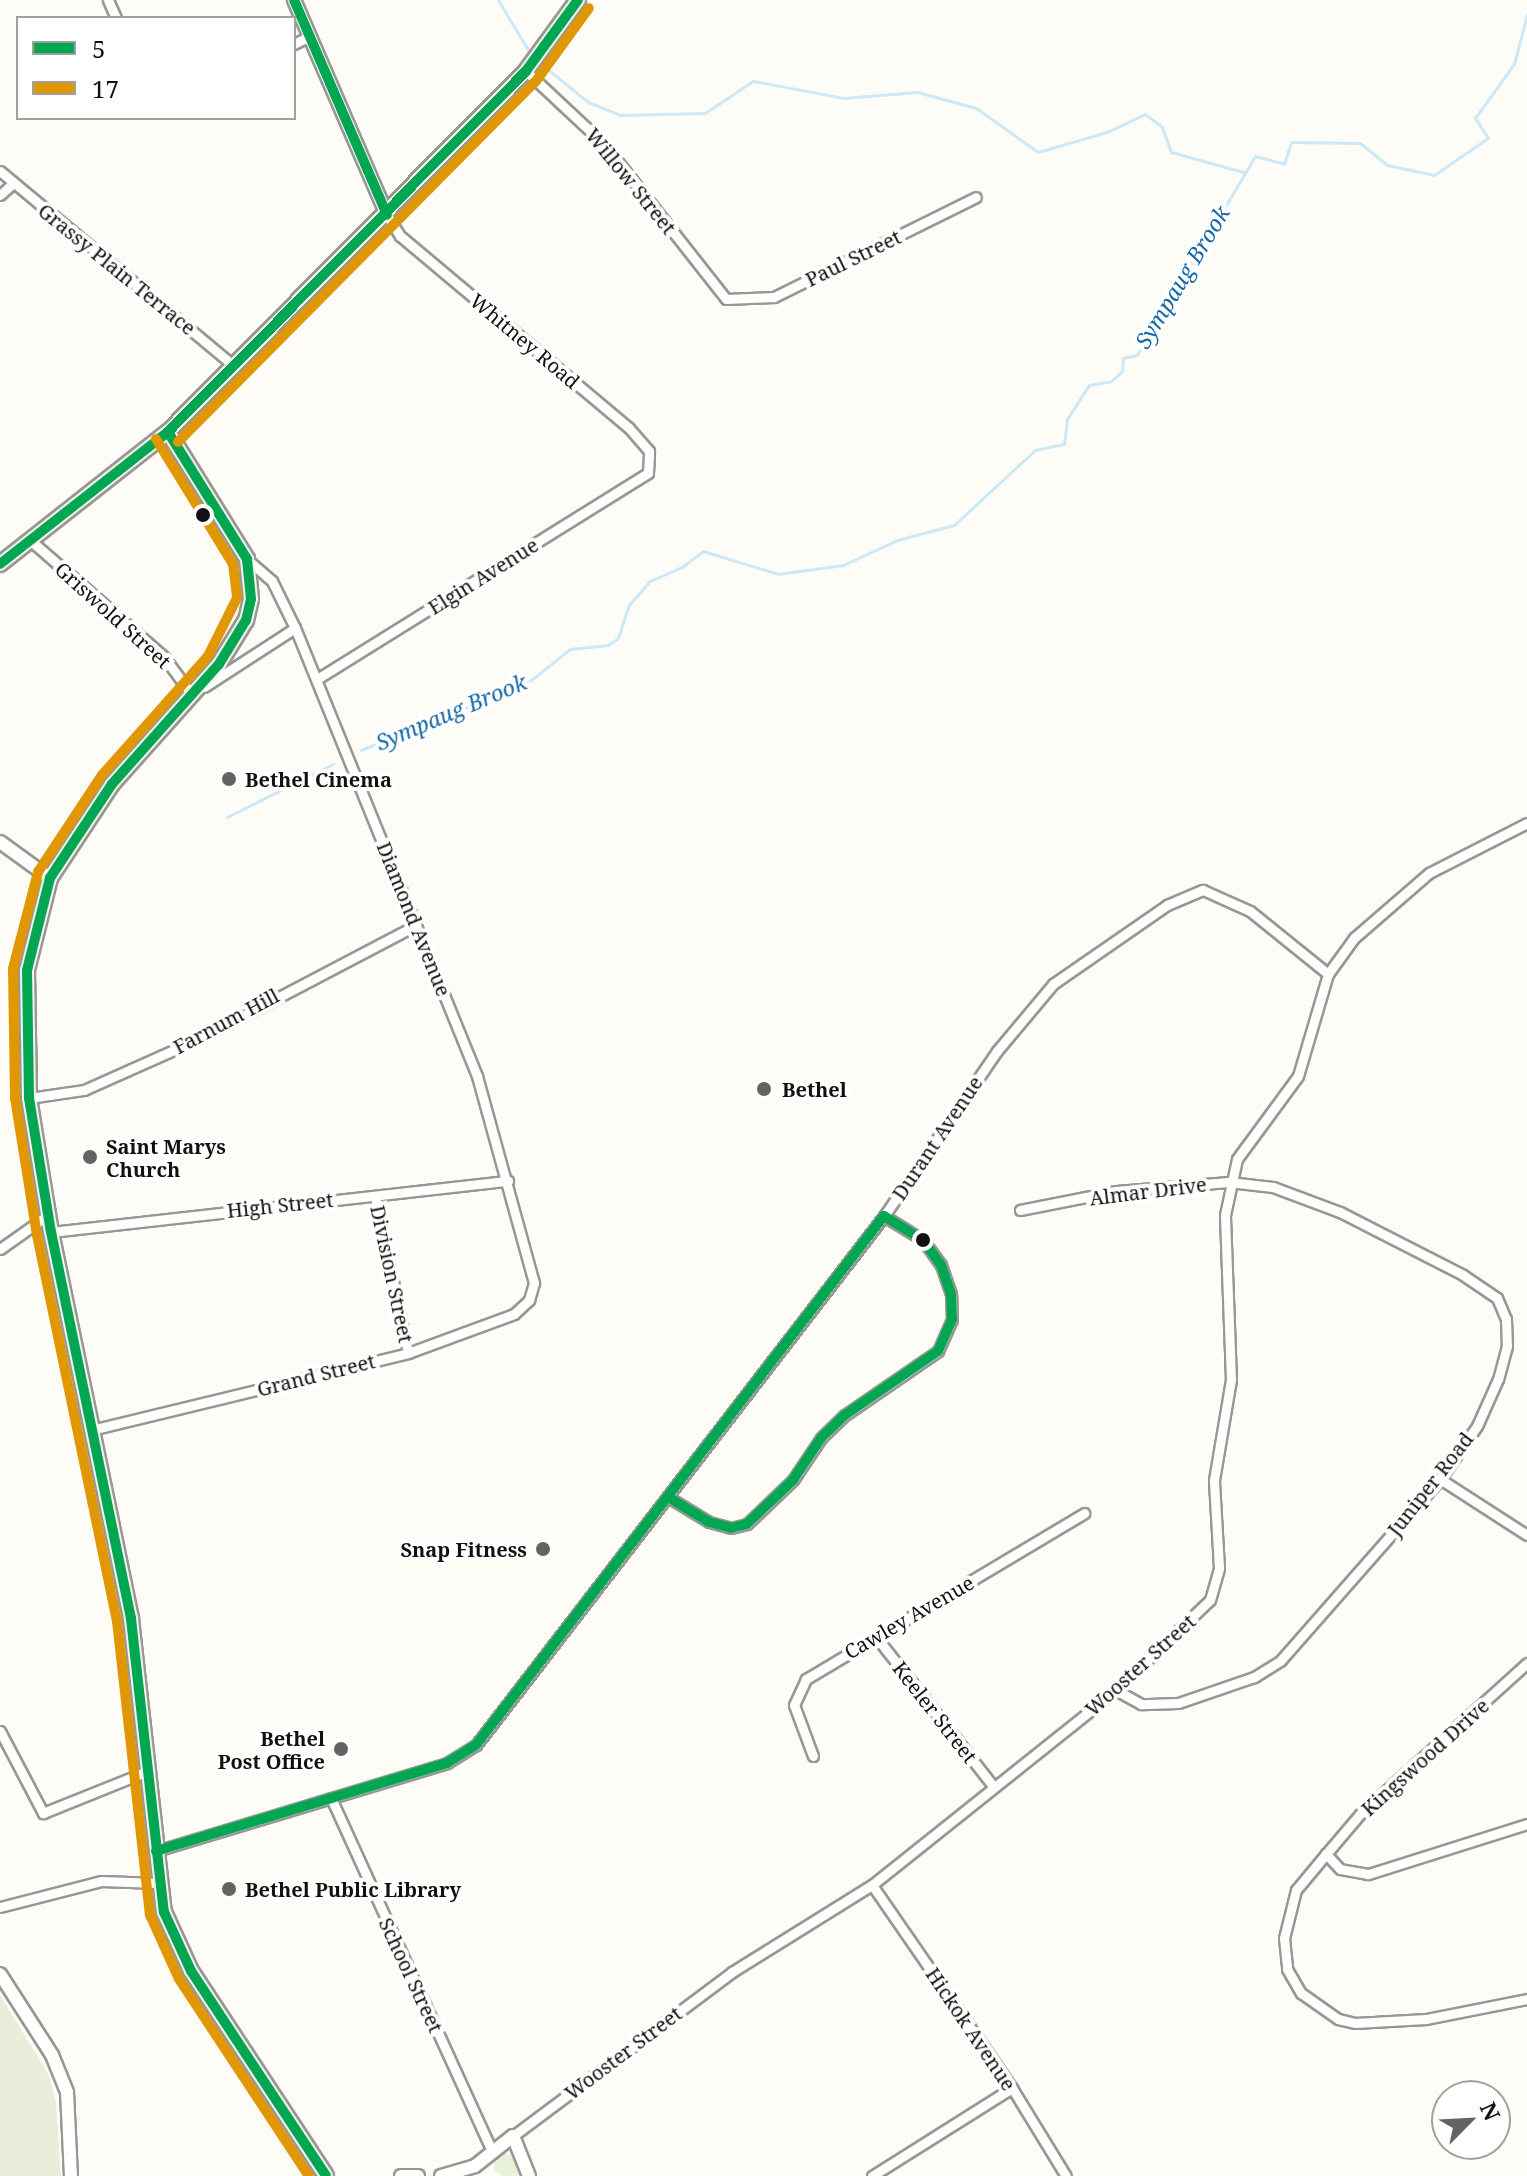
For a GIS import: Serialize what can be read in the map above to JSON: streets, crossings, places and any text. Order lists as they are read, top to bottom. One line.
{"streets":{"street":["Willow Street","Paul Street","Grassy Plain Terrace","Whitney Road","Elgin Avenue","Griswold Street","Diamond Avenue","Farnum Hill","Durant Avenue","Almar Drive","High Street","Division Street","Grand Street","Juniper Road","Cawley Avenue","Wooster Street","Keeler Street","Kingswood Drive","School Street","Hickok Avenue"]},"crossings":[["Willow Street","Paul Street"],["Whitney Road","Elgin Avenue"],["Elgin Avenue","Diamond Avenue"],["Diamond Avenue","Farnum Hill"],["Diamond Avenue","High Street"],["Diamond Avenue","Grand Street"],["Durant Avenue","Wooster Street"],["Durant Avenue","School Street"],["Almar Drive","Juniper Road"],["Almar Drive","Wooster Street"],["High Street","Division Street"],["Division Street","Grand Street"],["Juniper Road","Wooster Street"],["Cawley Avenue","Keeler Street"],["Wooster Street","Keeler Street"],["Wooster Street","School Street"],["Wooster Street","Hickok Avenue"]],"water":["Sympaug Brook"],"places":["Bethel Cinema","Bethel","Saint Marys Church","Snap Fitness","Bethel Post Office","Bethel Public Library"],"lines":["transit line 5","transit line 17"],"legend":["5","17"],"north":"top right"}
